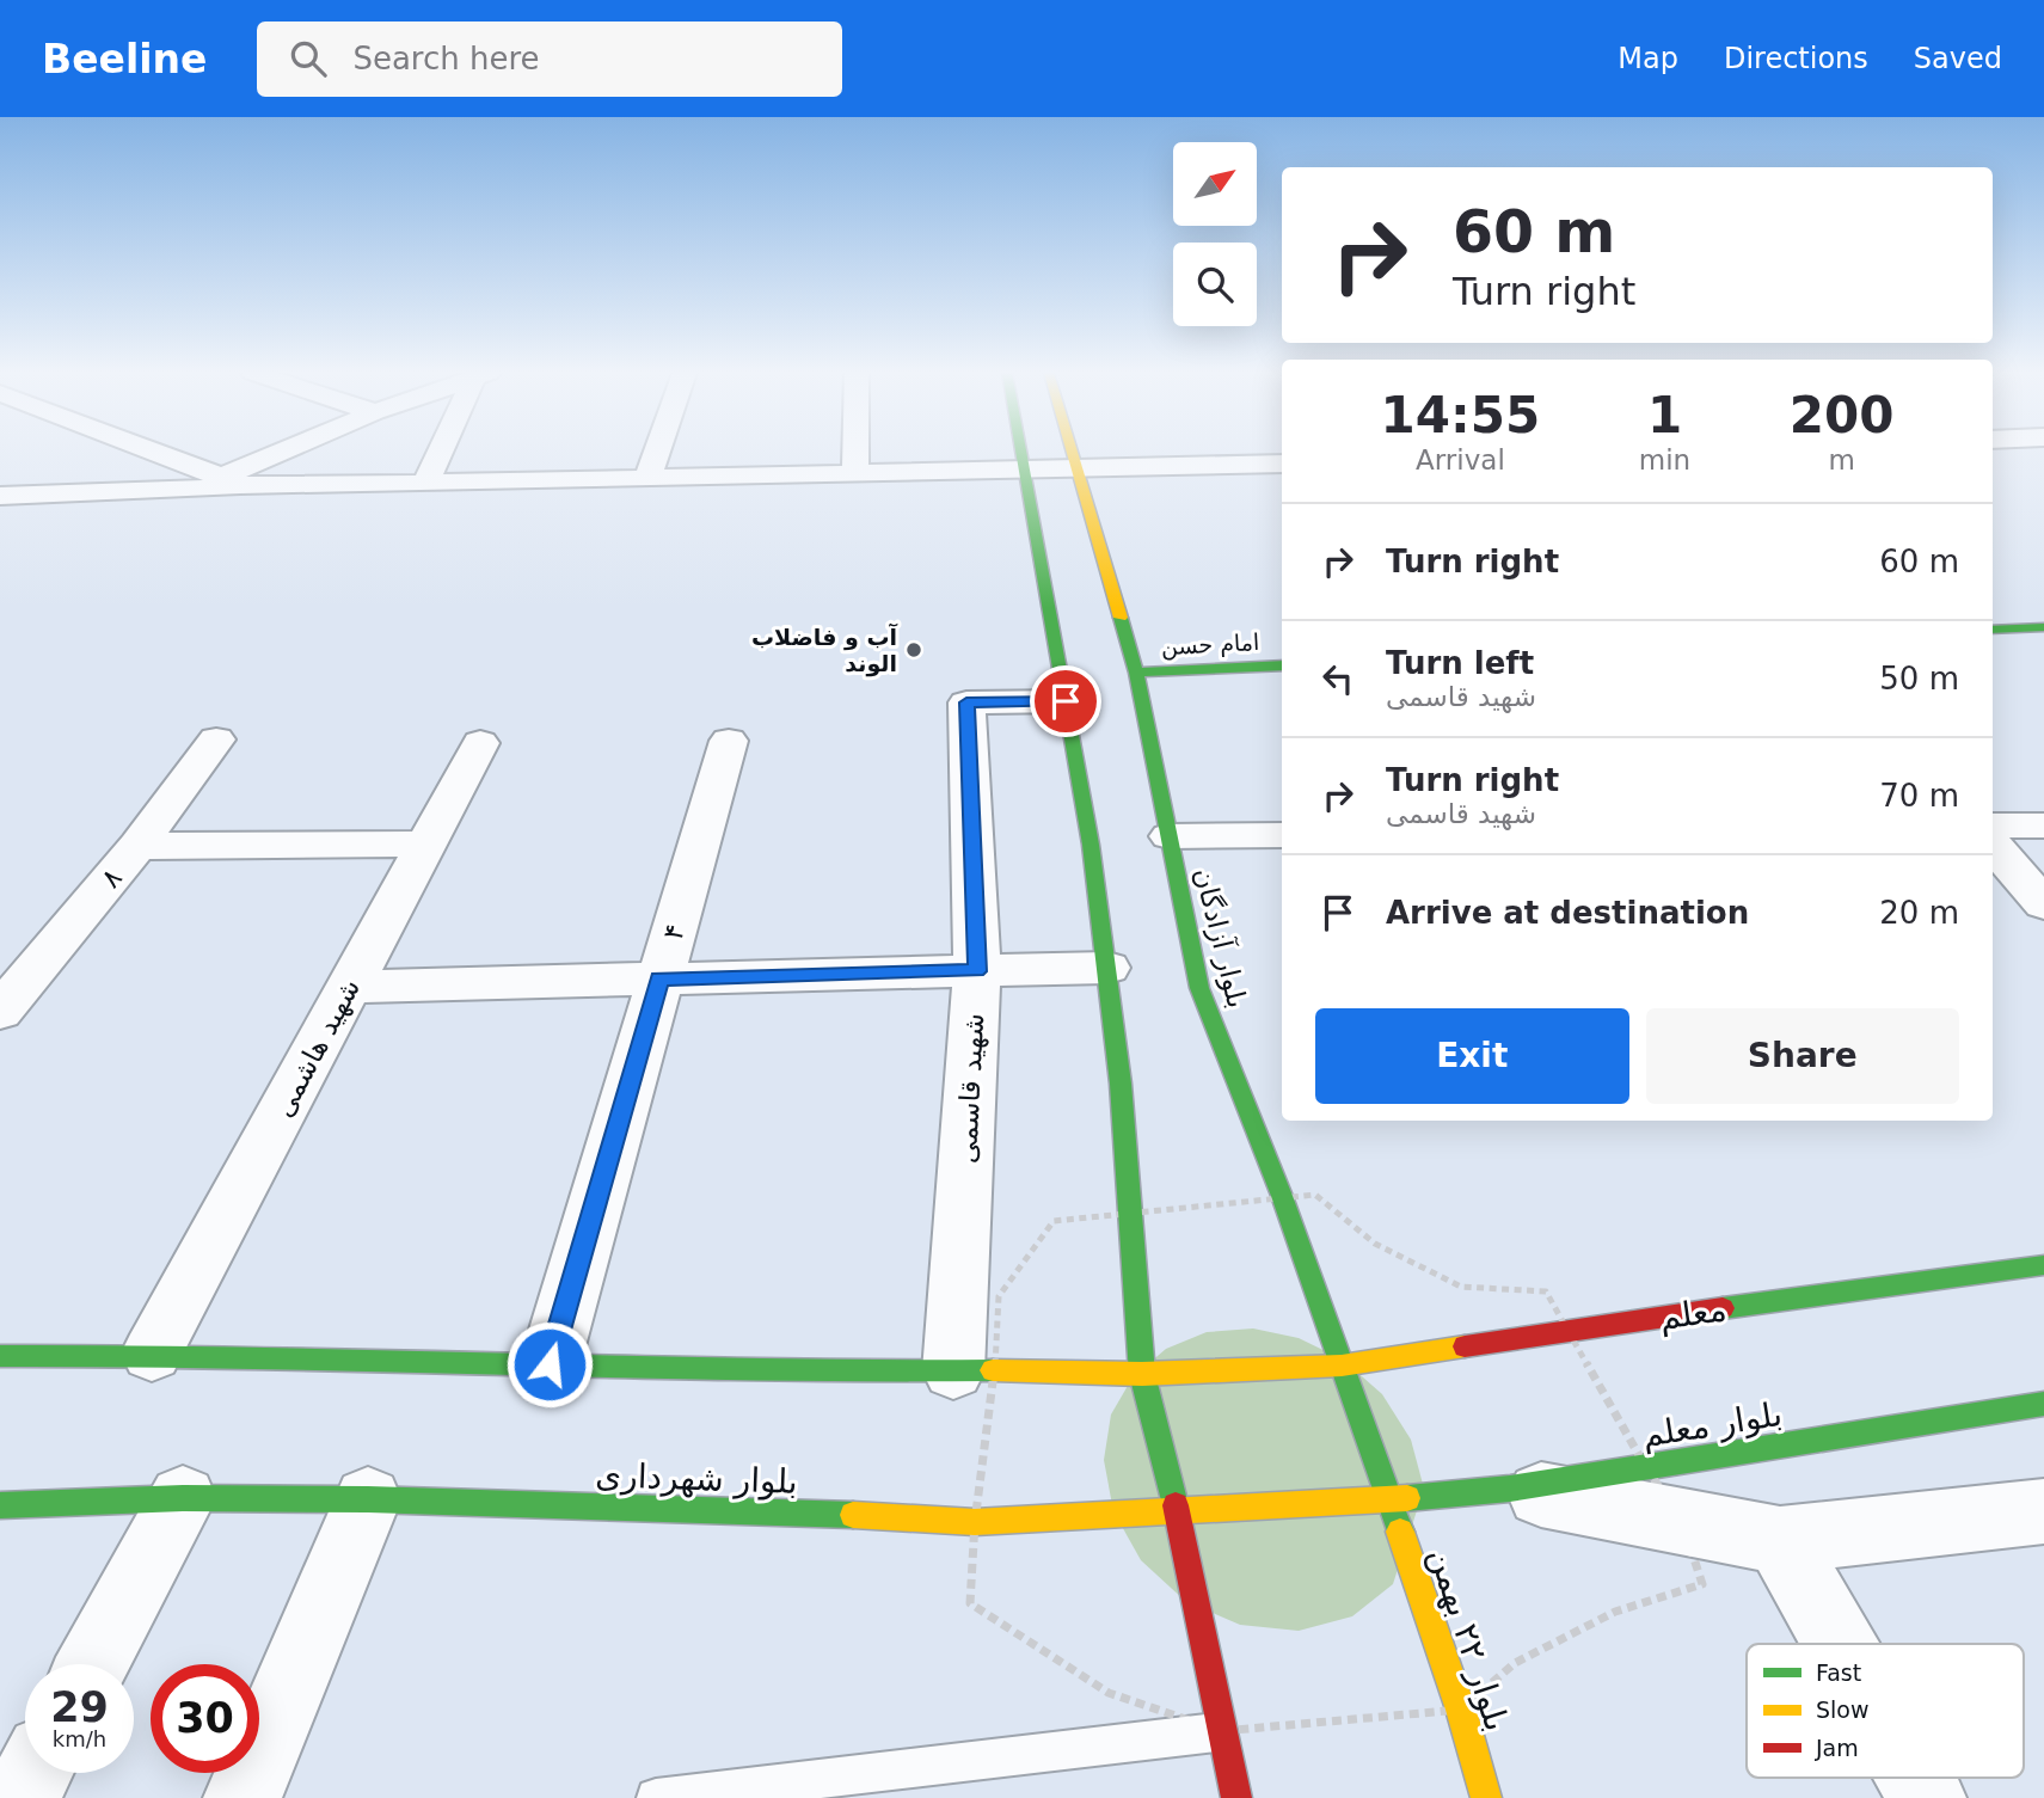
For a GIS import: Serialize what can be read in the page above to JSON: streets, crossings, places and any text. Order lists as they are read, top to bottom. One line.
{"streets":{"street":["امام حسن","۸","۴","بلوار آزادگان","شهید هاشمی","شهید قاسمی","معلم","بلوار معلم","بلوار شهرداری","بلوار ۲۲ بهمن"]},"crossings":[["امام حسن","بلوار آزادگان"],["بلوار آزادگان","معلم"],["بلوار آزادگان","بلوار معلم"],["بلوار آزادگان","بلوار شهرداری"],["بلوار آزادگان","بلوار ۲۲ بهمن"],["بلوار معلم","بلوار شهرداری"],["بلوار معلم","بلوار ۲۲ بهمن"],["بلوار شهرداری","بلوار ۲۲ بهمن"]],"places":["آب و فاضلاب الوند"],"legend":["Fast","Slow","Jam"],"north":"top right","page":{"header":"Beeline","search":"Search here","nav":["Map","Directions","Saved"],"turn":["60 m","Turn right"],"eta":["14:55","Arrival","1","min","200","m"],"list":[{"name":"Turn right","value":"60 m"},{"name":"Turn left","note":"شهید قاسمی","value":"50 m"},{"name":"Turn right","note":"شهید قاسمی","value":"70 m"},{"name":"Arrive at destination","value":"20 m"}],"buttons":["Exit","Share"],"speed":"29 km/h","limit":"30"}}
